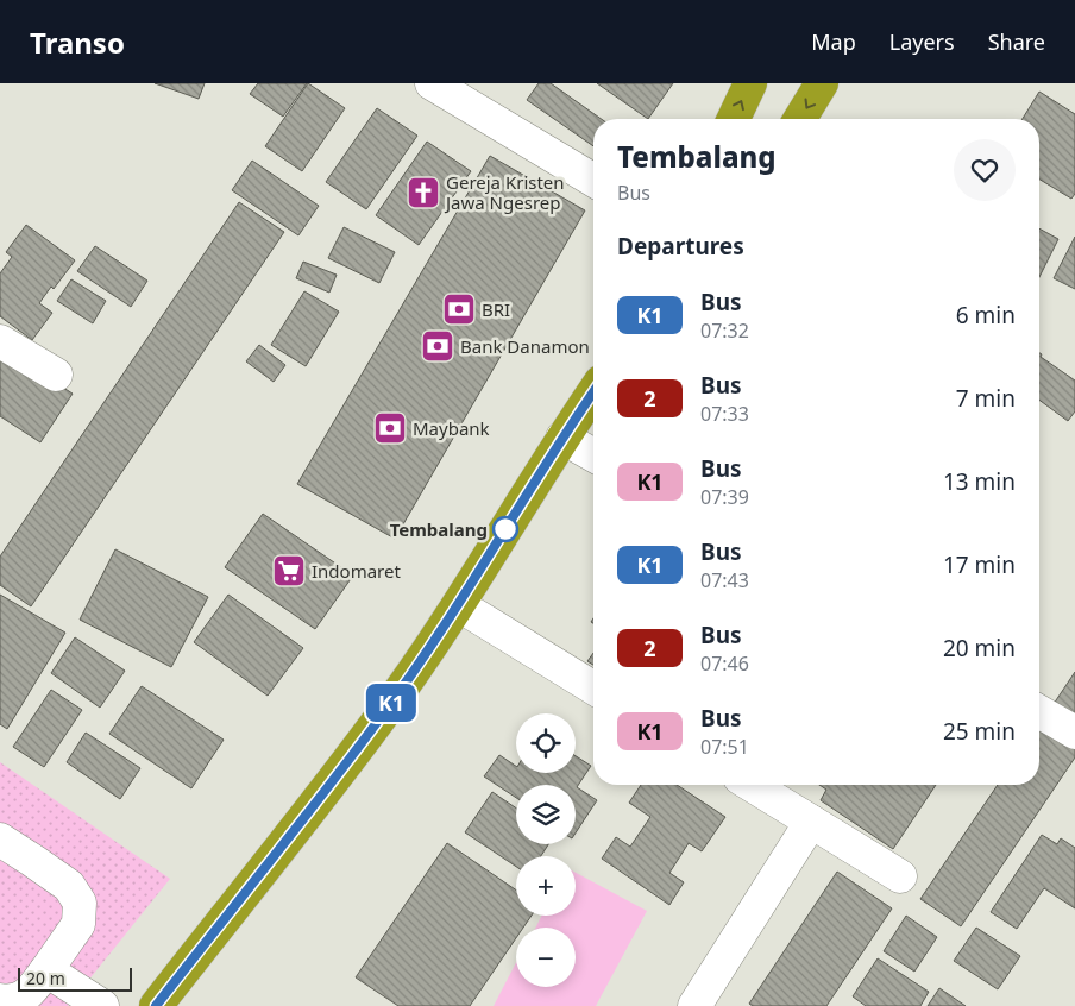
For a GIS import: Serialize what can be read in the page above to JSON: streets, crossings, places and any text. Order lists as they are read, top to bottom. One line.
{"places":{"church":["Gereja Kristen Jawa Ngesrep"],"bank":["BRI","Bank Danamon","Maybank"],"other":["Tembalang"],"supermarket":["Indomaret"]},"lines":["bus line K1"],"scale_bar":"20 m","page":{"header":"Transo","nav":["Map","Layers","Share"],"on_map":"K1","heading":[["Tembalang","Bus"],"Departures"],"list":[{"mark":"K1","name":"Bus","note":"07:32","value":"6 min"},{"mark":"2","name":"Bus","note":"07:33","value":"7 min"},{"mark":"K1","name":"Bus","note":"07:39","value":"13 min"},{"mark":"K1","name":"Bus","note":"07:43","value":"17 min"},{"mark":"2","name":"Bus","note":"07:46","value":"20 min"},{"mark":"K1","name":"Bus","note":"07:51","value":"25 min"}],"map_buttons":["+","−"],"scale":"20 m"}}
